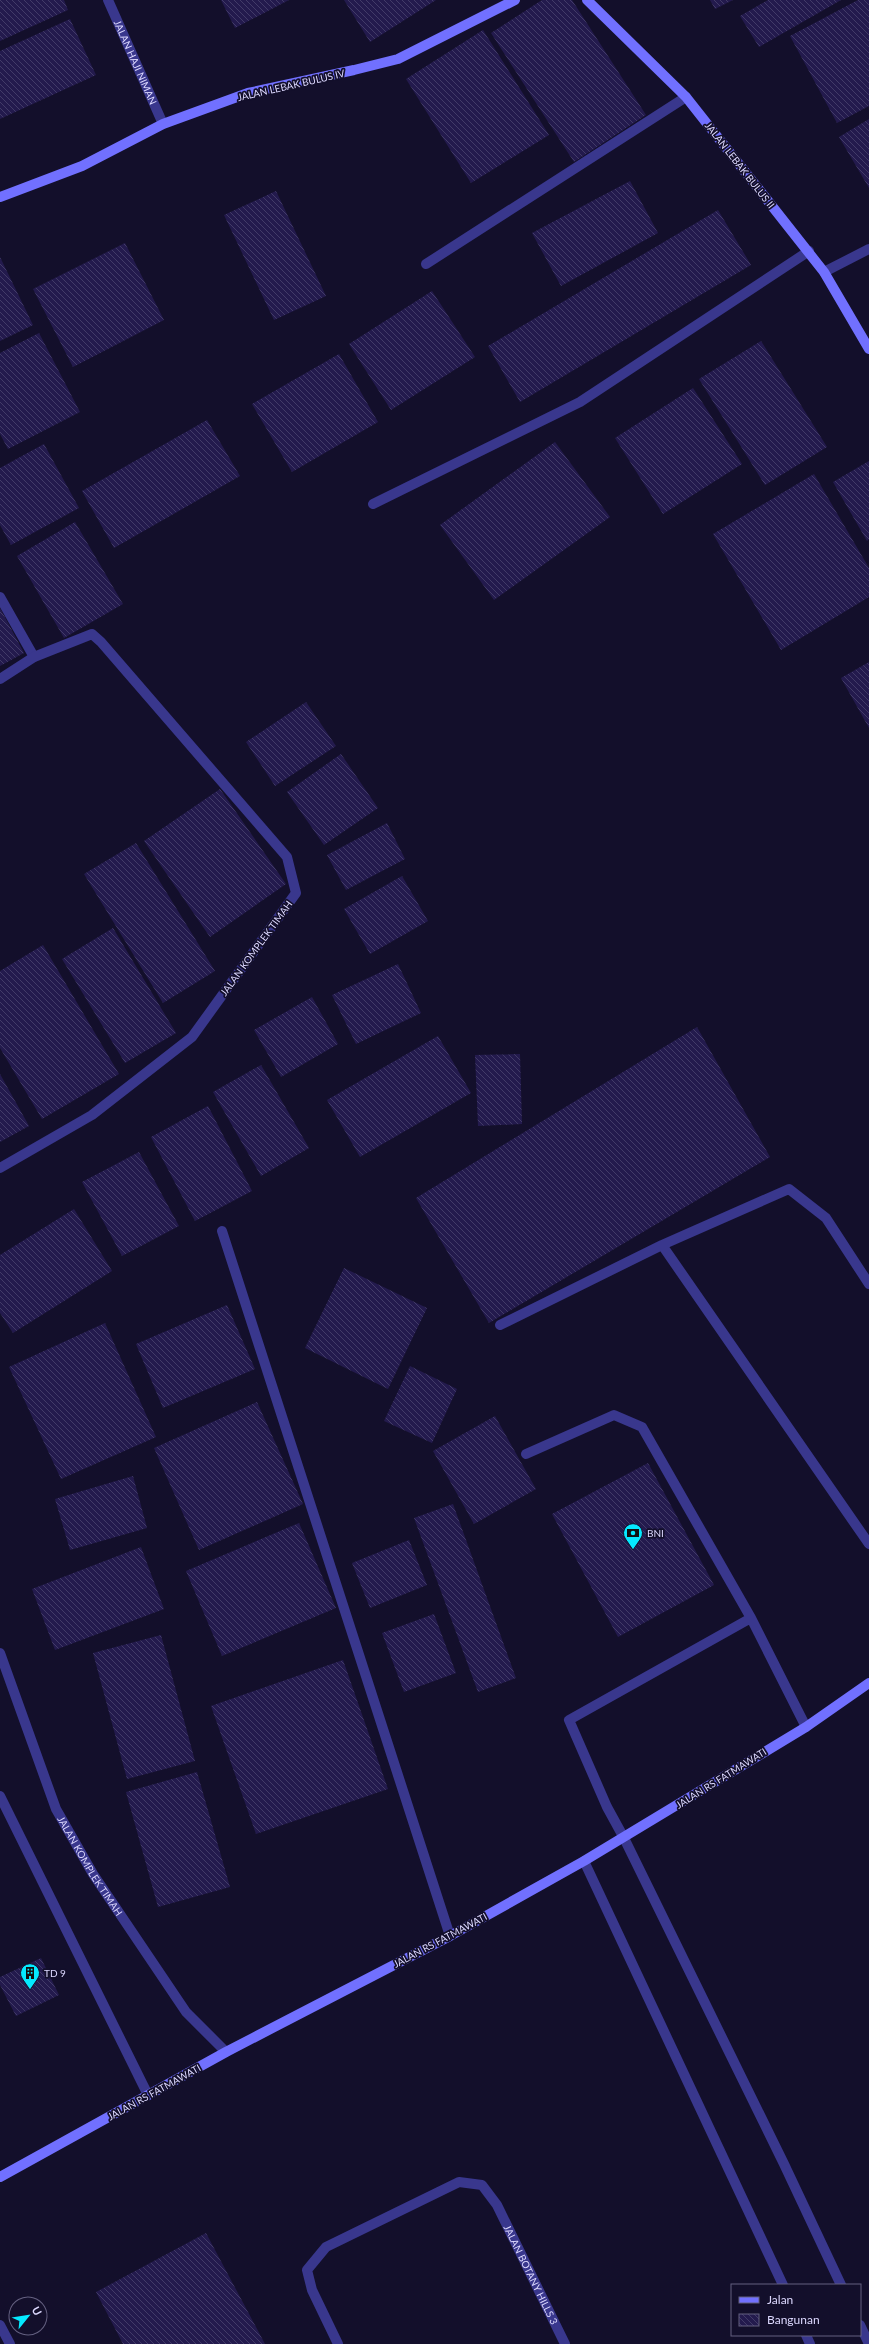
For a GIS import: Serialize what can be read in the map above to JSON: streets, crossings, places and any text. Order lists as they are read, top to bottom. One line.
{"streets":{"street":["JALAN HAJI NIMAN","JALAN LEBAK BULUS IV","JALAN LEBAK BULUS II","JALAN KOMPLEK TIMAH","JALAN RS FATMAWATI","JALAN BOTANY HILLS 3"]},"crossings":[["JALAN HAJI NIMAN","JALAN LEBAK BULUS IV"],["JALAN KOMPLEK TIMAH","JALAN RS FATMAWATI"]],"places":{"bank":["BNI"],"building":["TD 9"]},"legend":["Jalan","Bangunan"],"north":"top right"}
